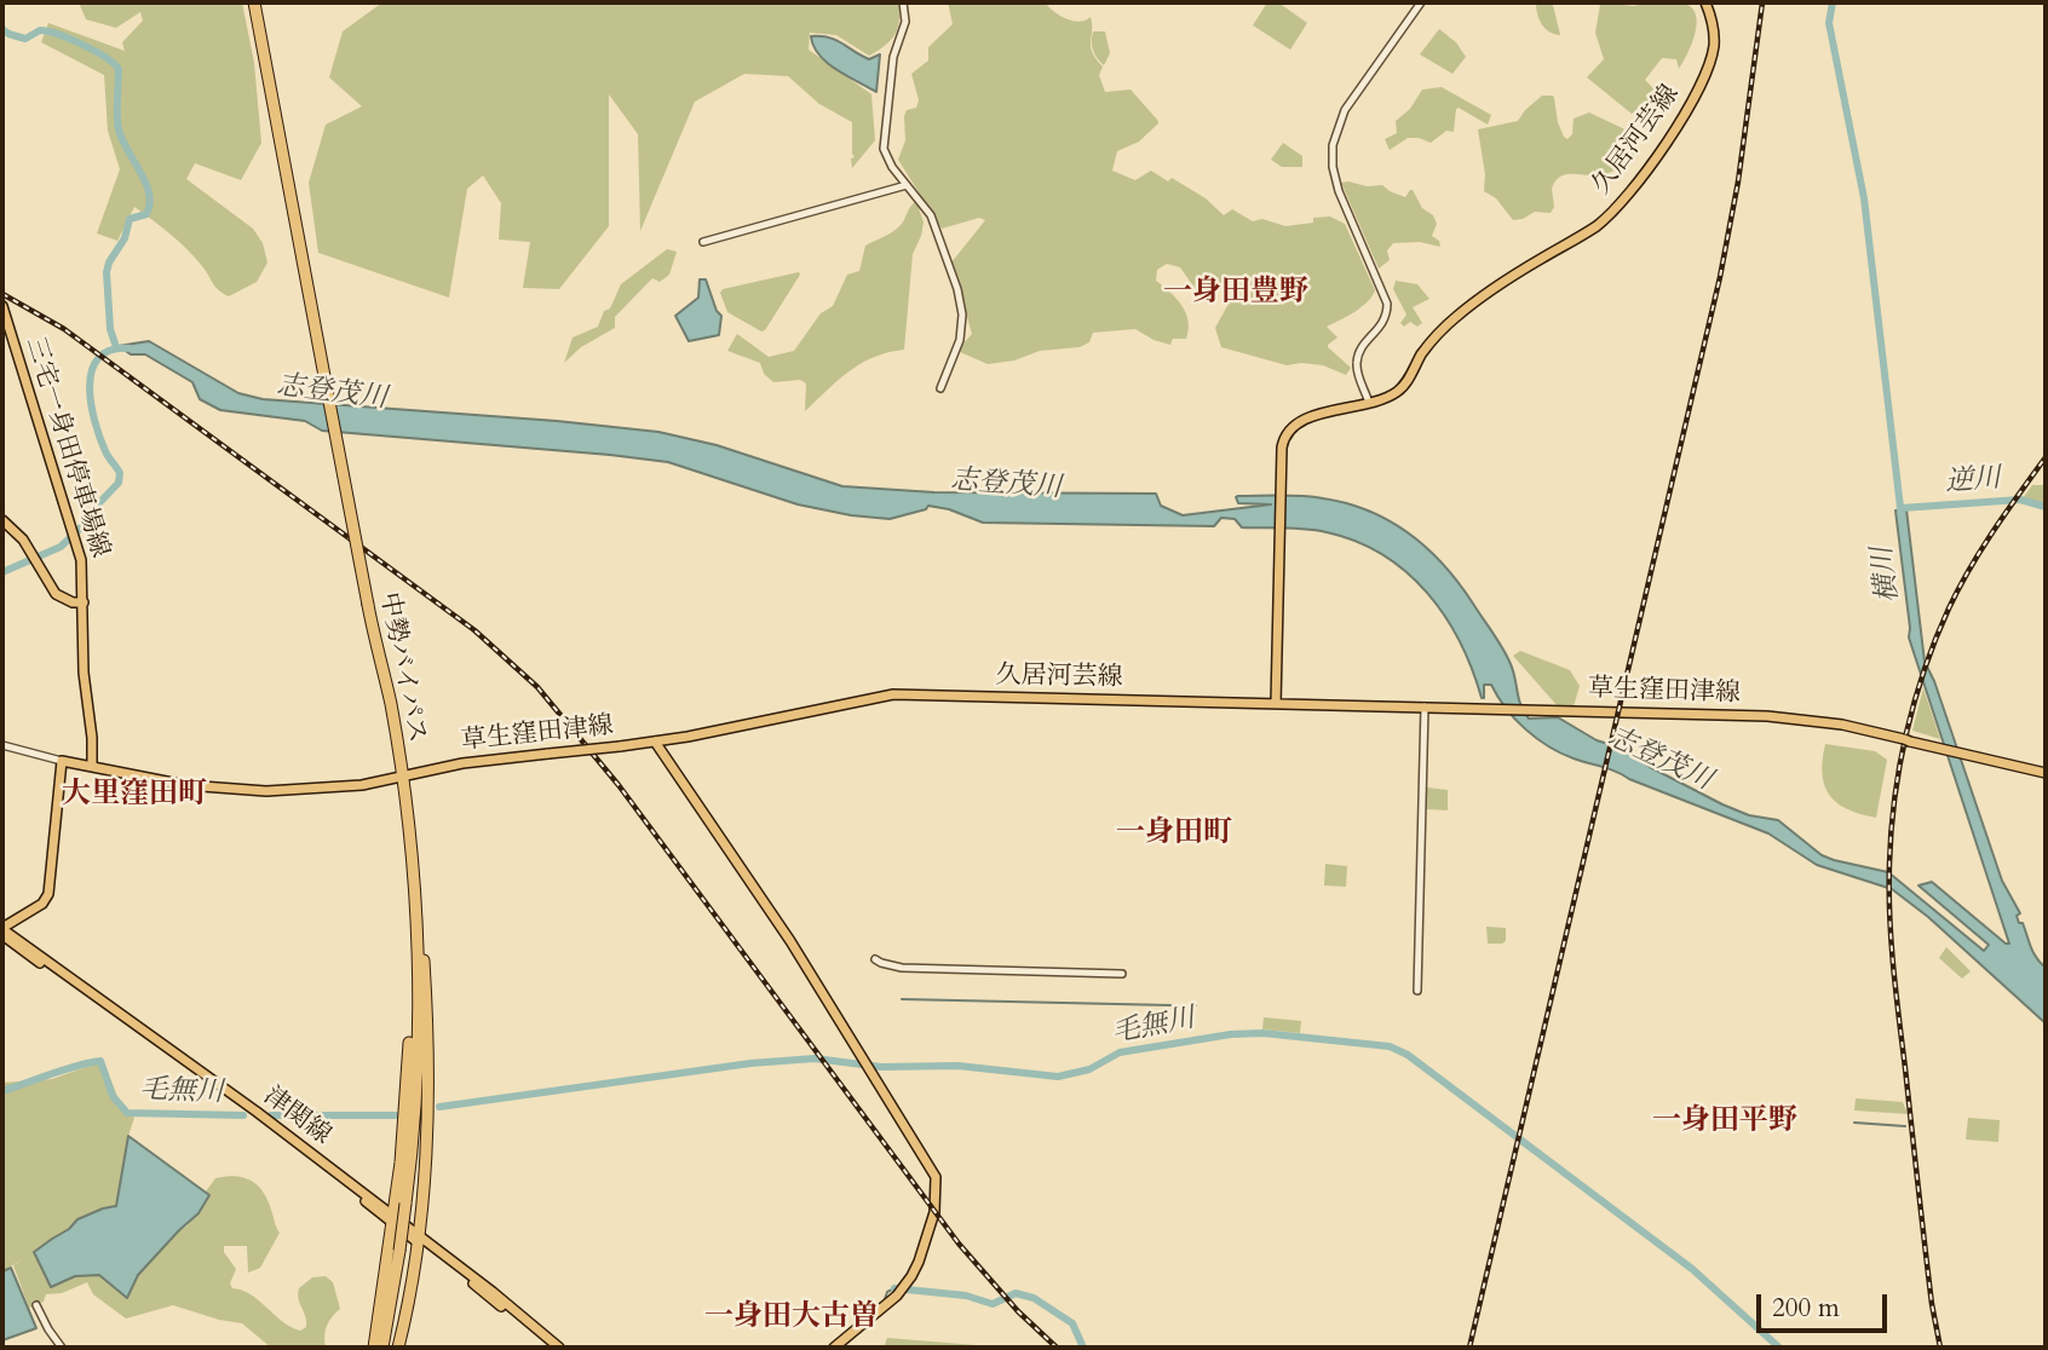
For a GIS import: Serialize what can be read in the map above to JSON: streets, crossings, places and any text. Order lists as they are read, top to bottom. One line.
{"streets":{"highway":["中勢バイパス"],"main road":["久居河芸線","三宅一身田停車場線","草生窪田津線","津関線"]},"crossings":[["久居河芸線","草生窪田津線"],["三宅一身田停車場線","草生窪田津線"],["中勢バイパス","草生窪田津線"]],"districts":["一身田豊野","大里窪田町","一身田町","一身田平野","一身田大古曽"],"water":["志登茂川","逆川","横川","毛無川"],"scale_bar":"200 m"}
